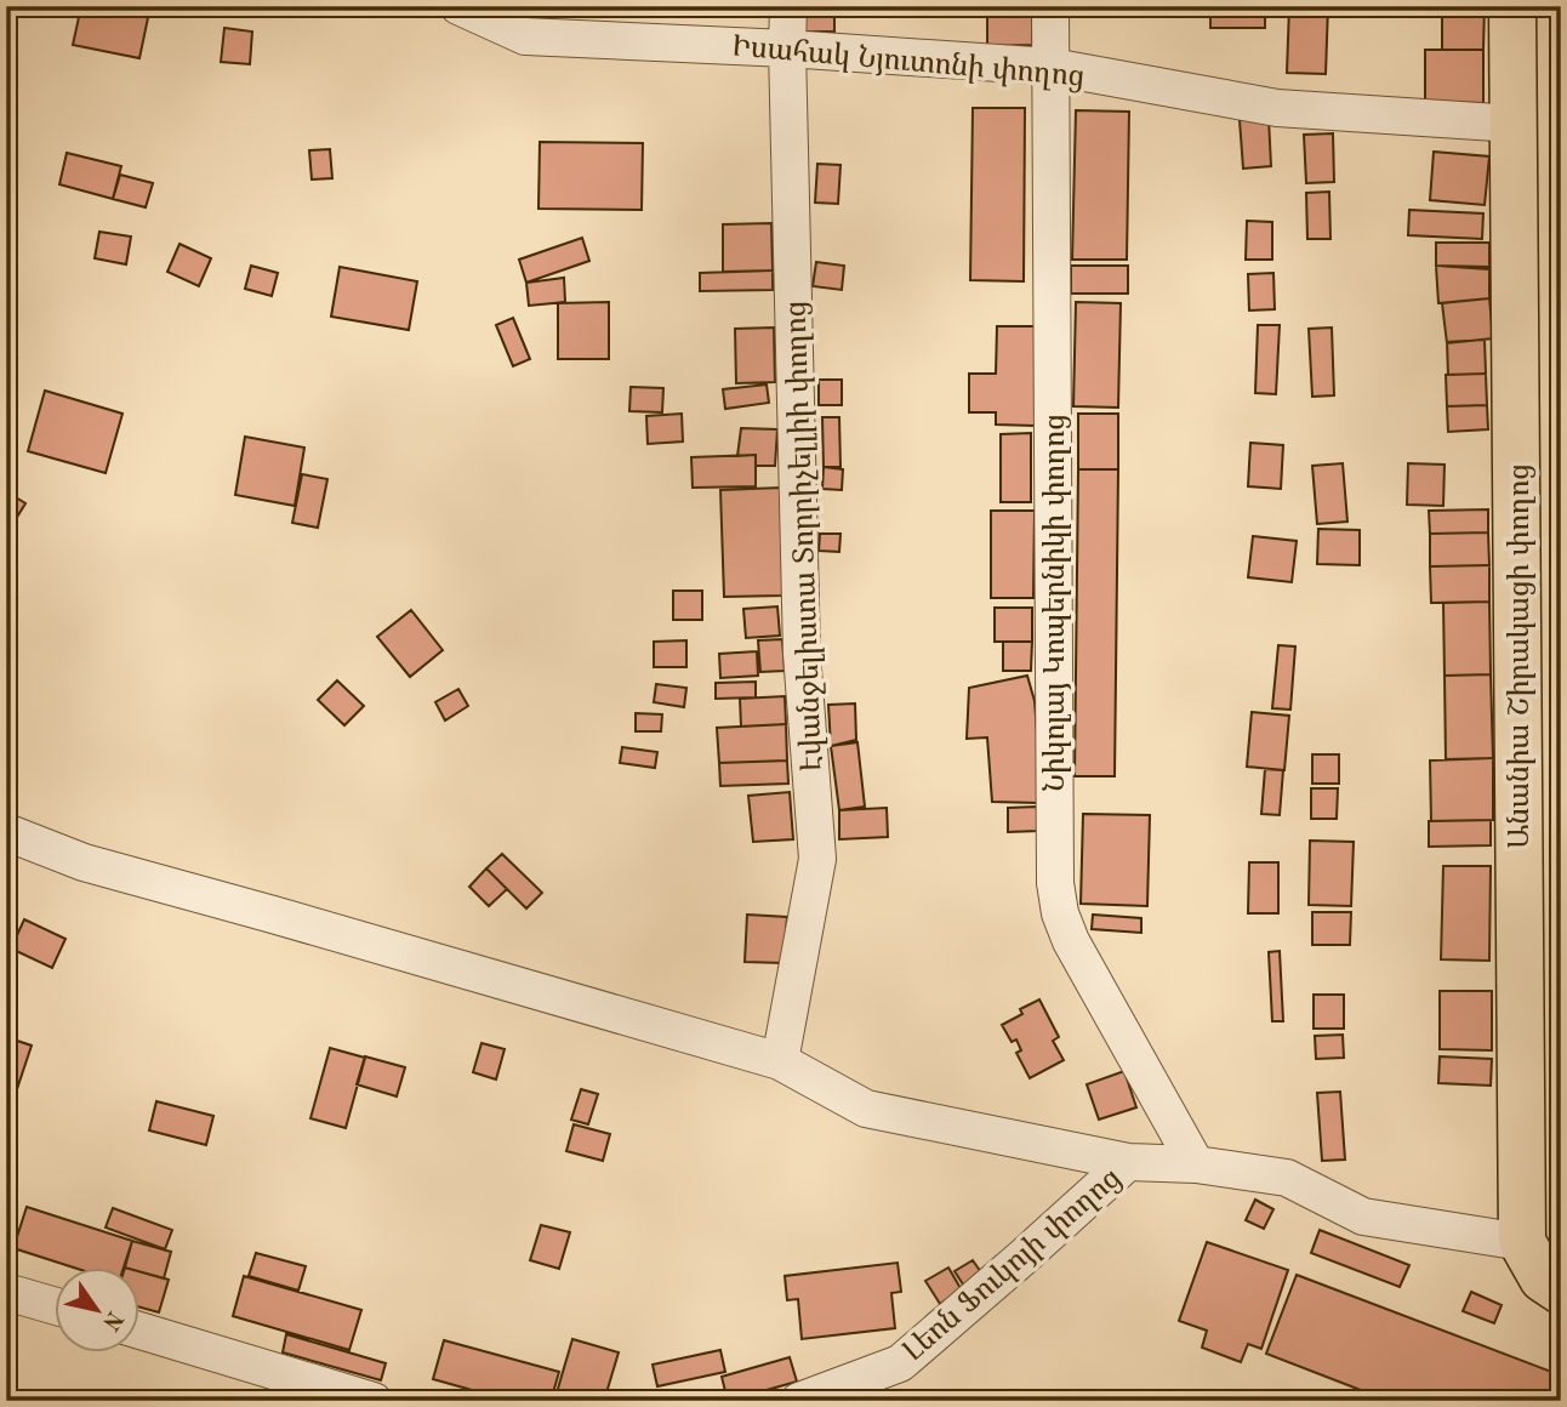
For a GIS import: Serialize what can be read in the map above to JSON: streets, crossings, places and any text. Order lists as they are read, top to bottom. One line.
{"streets":{"main road":["Անանիա Շիրակացի փողոց"],"street":["Իսահակ Նյուտոնի փողոց","Էվանջելիստա Տորրիչելլիի փողոց","Նիկոլայ Կոպերնիկի փողոց","Լեոն Ֆուկոյի փողոց"]},"crossings":[["Իսահակ Նյուտոնի փողոց","Էվանջելիստա Տորրիչելլիի փողոց"],["Իսահակ Նյուտոնի փողոց","Նիկոլայ Կոպերնիկի փողոց"],["Իսահակ Նյուտոնի փողոց","Անանիա Շիրակացի փողոց"]],"north":"bottom right"}
